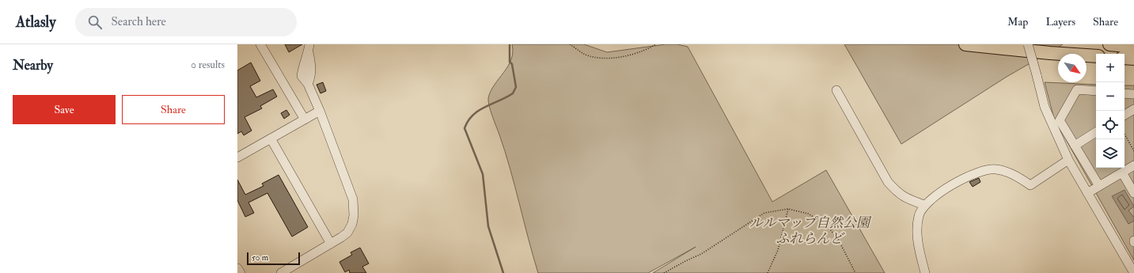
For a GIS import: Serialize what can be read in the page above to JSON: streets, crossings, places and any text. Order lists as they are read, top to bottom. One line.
{"parks":["ルルマップ自然公園 ふれらんど"],"scale_bar":"50 m","north":"bottom right","page":{"header":"Atlasly","search":"Search here","nav":["Map","Layers","Share"],"heading":["Nearby","0 results"],"map_buttons":["+","−"],"buttons":["Save","Share"],"scale":"50 m"}}
